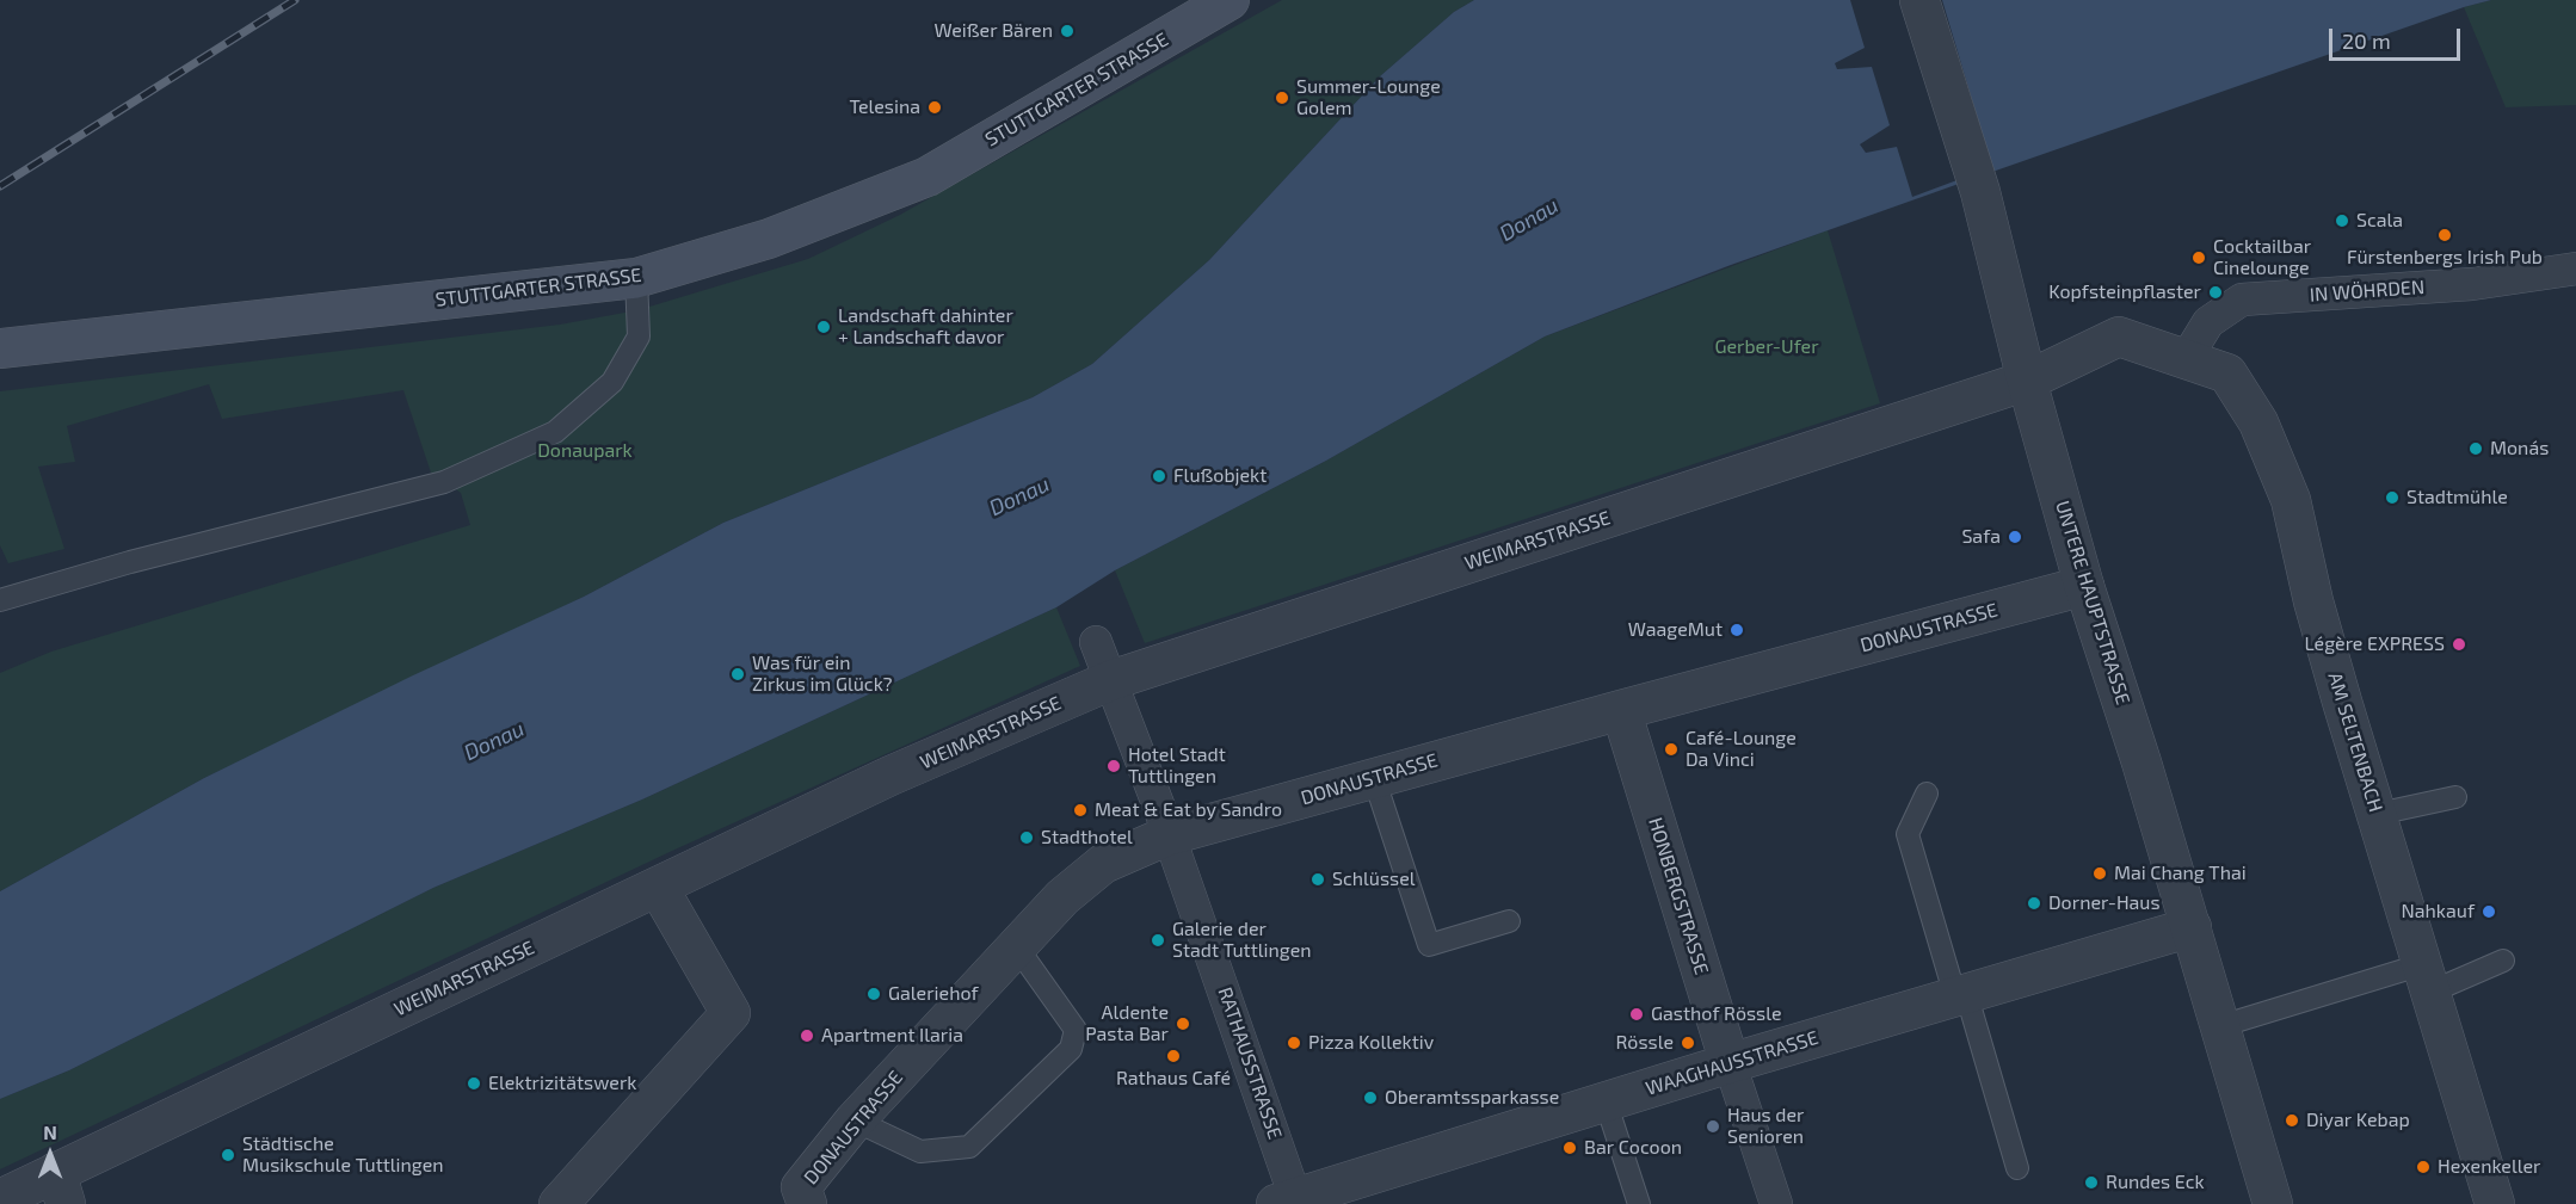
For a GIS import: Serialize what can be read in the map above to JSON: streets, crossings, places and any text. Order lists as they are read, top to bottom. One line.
{"streets":{"main road":["STUTTGARTER STRASSE"],"street":["IN WÖHRDEN","WEIMARSTRASSE","UNTERE HAUPTSTRASSE","DONAUSTRASSE","AM SELTENBACH","HONBERGSTRASSE","RATHAUSSTRASSE","WAAGHAUSSTRASSE"]},"crossings":[["IN WÖHRDEN","AM SELTENBACH"],["WEIMARSTRASSE","UNTERE HAUPTSTRASSE"],["WEIMARSTRASSE","AM SELTENBACH"],["WEIMARSTRASSE","RATHAUSSTRASSE"],["UNTERE HAUPTSTRASSE","DONAUSTRASSE"],["UNTERE HAUPTSTRASSE","AM SELTENBACH"],["UNTERE HAUPTSTRASSE","WAAGHAUSSTRASSE"],["DONAUSTRASSE","HONBERGSTRASSE"],["DONAUSTRASSE","RATHAUSSTRASSE"],["HONBERGSTRASSE","WAAGHAUSSTRASSE"],["RATHAUSSTRASSE","WAAGHAUSSTRASSE"]],"water":["Donau"],"parks":["Gerber-Ufer","Donaupark"],"places":["Weißer Bären","Summer-Lounge Golem","Telesina","Scala","Fürstenbergs Irish Pub","Cocktailbar Cinelounge","Kopfsteinpflaster","Landschaft dahinter + Landschaft davor","Monás","Flußobjekt","Stadtmühle","Safa","WaageMut","Légère EXPRESS","Was für ein Zirkus im Glück?","Café-Lounge Da Vinci","Hotel Stadt Tuttlingen","Meat & Eat by Sandro","Stadthotel","Mai Chang Thai","Schlüssel","Dorner-Haus","Nahkauf","Galerie der Stadt Tuttlingen","Galeriehof","Gasthof Rössle","Aldente Pasta Bar","Apartment Ilaria","Pizza Kollektiv","Rössle","Rathaus Café","Elektrizitätswerk","Oberamtssparkasse","Diyar Kebap","Haus der Senioren","Bar Cocoon","Städtische Musikschule Tuttlingen","Hexenkeller","Rundes Eck"],"scale_bar":"20 m","north":"top"}
